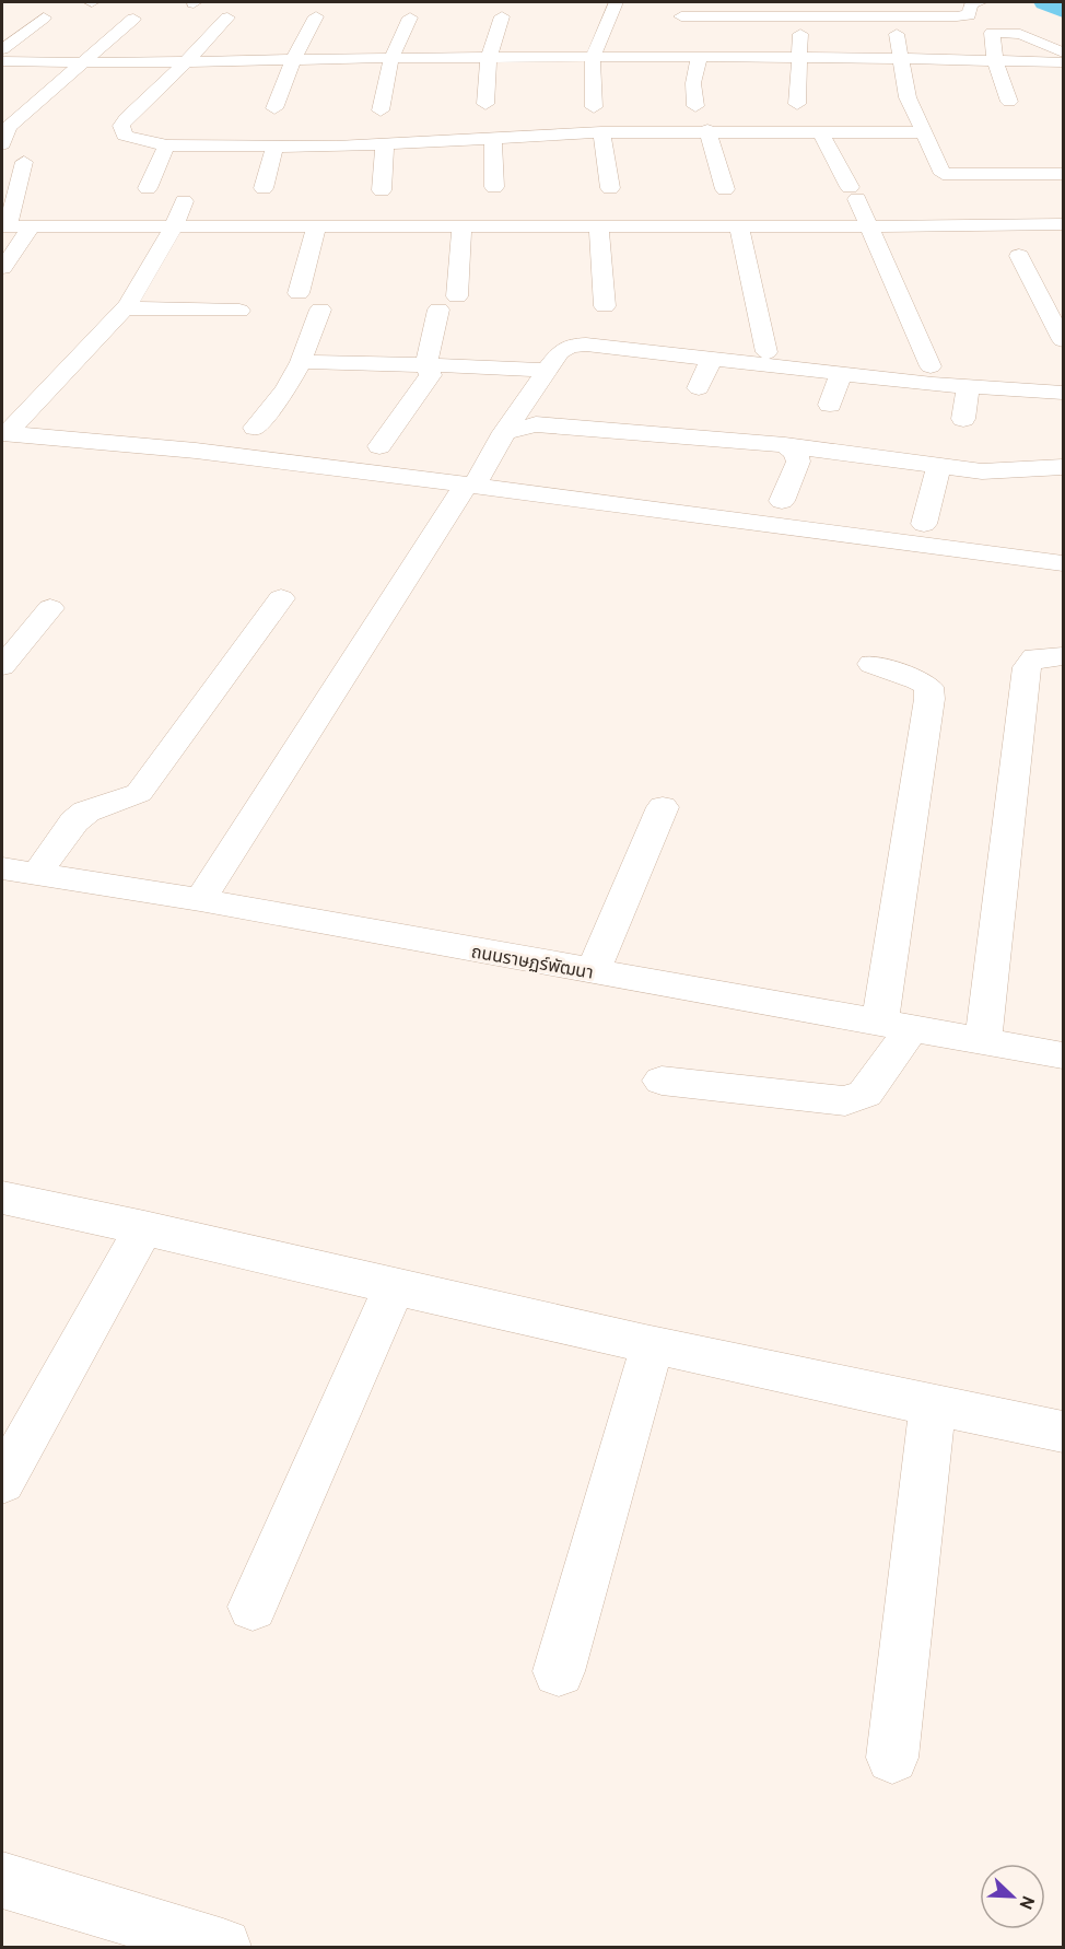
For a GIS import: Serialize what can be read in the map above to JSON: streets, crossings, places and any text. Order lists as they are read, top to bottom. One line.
{"streets":{"street":["ถนนราษฏร์พัฒนา"]},"north":"bottom right"}
